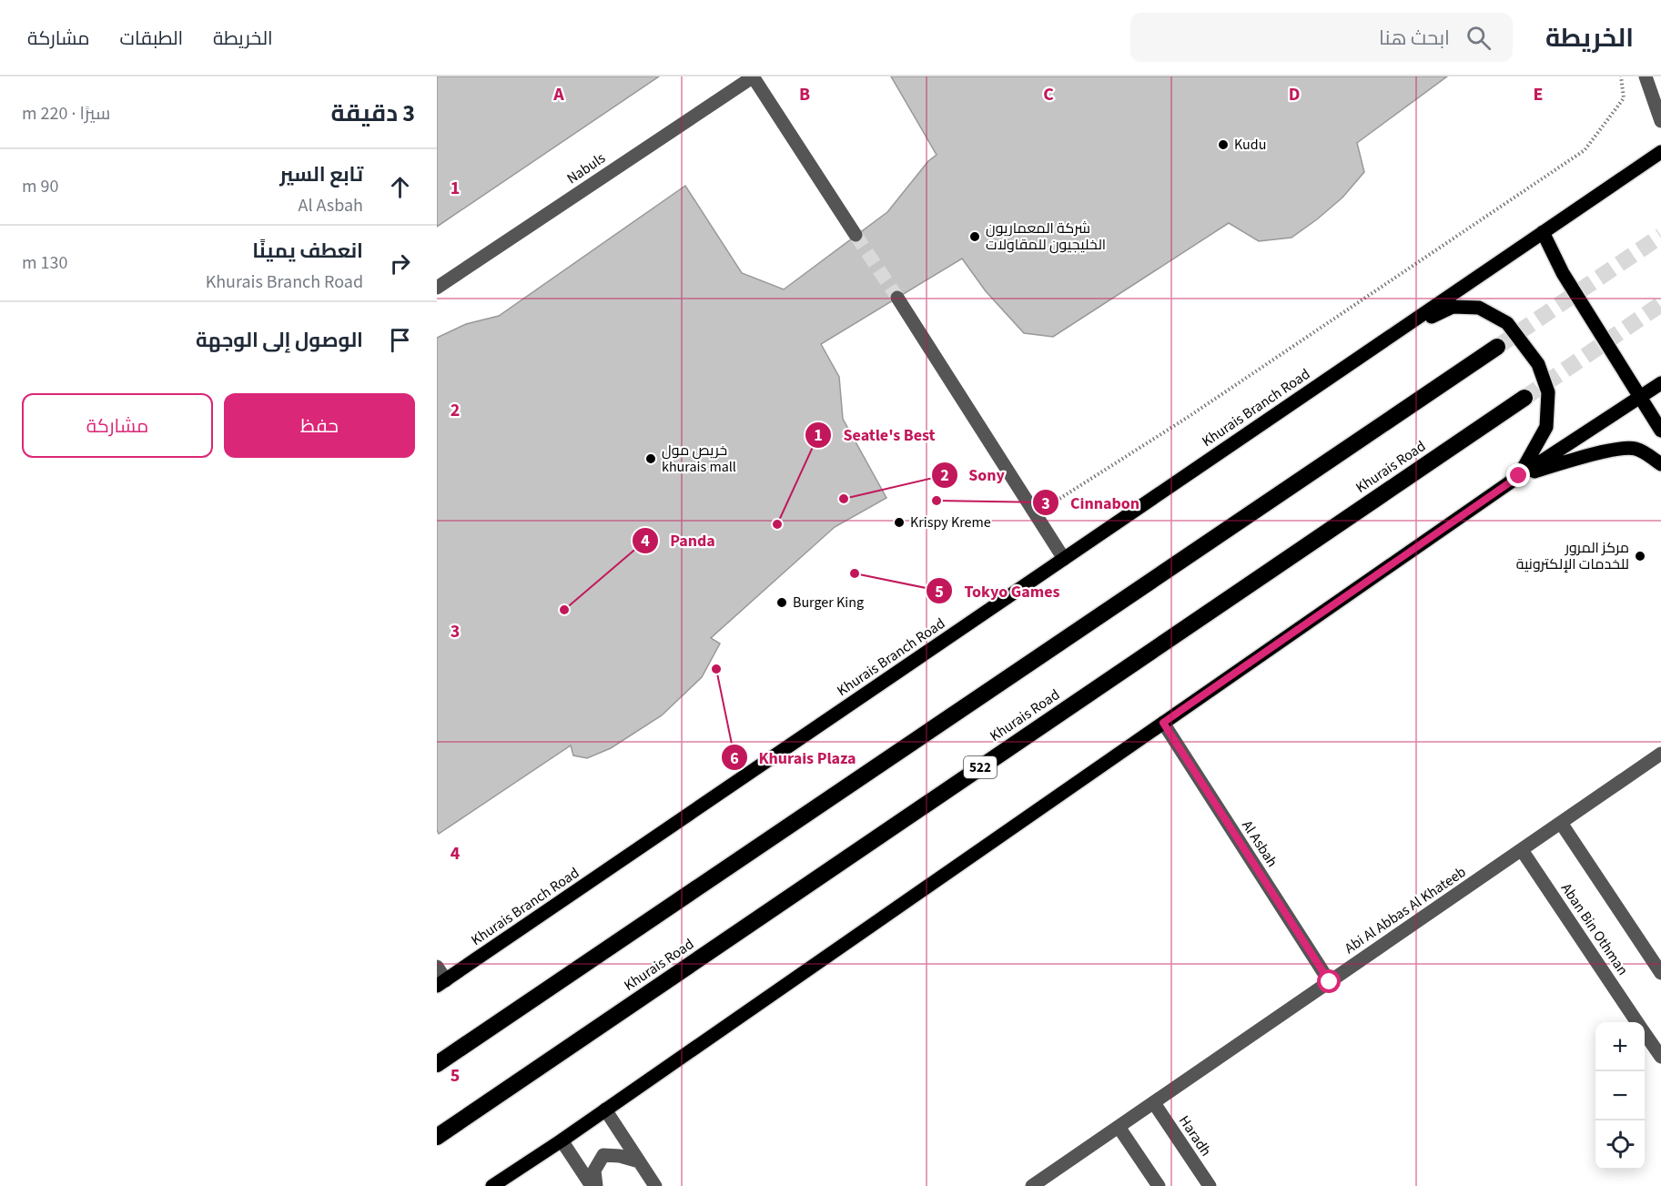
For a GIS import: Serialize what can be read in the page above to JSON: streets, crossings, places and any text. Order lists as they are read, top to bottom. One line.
{"streets":{"highway":["Khurais Road","522"],"main road":["Khurais Branch Road"],"street":["Nabuls","Al Asbah","Abi Al Abbas Al Khateeb","Aban Bin Othman","Haradh"]},"crossings":[["Al Asbah","Abi Al Abbas Al Khateeb"],["Abi Al Abbas Al Khateeb","Aban Bin Othman"],["Abi Al Abbas Al Khateeb","Haradh"]],"places":["Kudu","شركة المعماريون الخليجيون للمقاولات","خريص مول khurais mall","Sony","Cinnabon","Krispy Kreme","Seatle's Best","مركز المرور للخدمات الإلكترونية","Tokyo Games","Burger King","Panda","Khurais Plaza"],"page":{"header":"الخريطة","search":"ابحث هنا","nav":["الخريطة","الطبقات","مشاركة"],"heading":["3 دقيقة","سيرًا · 220 m"],"list":[["تابع السير","Al Asbah","90 m"],["انعطف يمينًا","Khurais Branch Road","130 m"],"الوصول إلى الوجهة"],"buttons":["حفظ","مشاركة"],"map_buttons":["+","−"]},"grid":{"columns":["A","B","C","D","E"],"rows":["1","2","3","4","5"]}}
